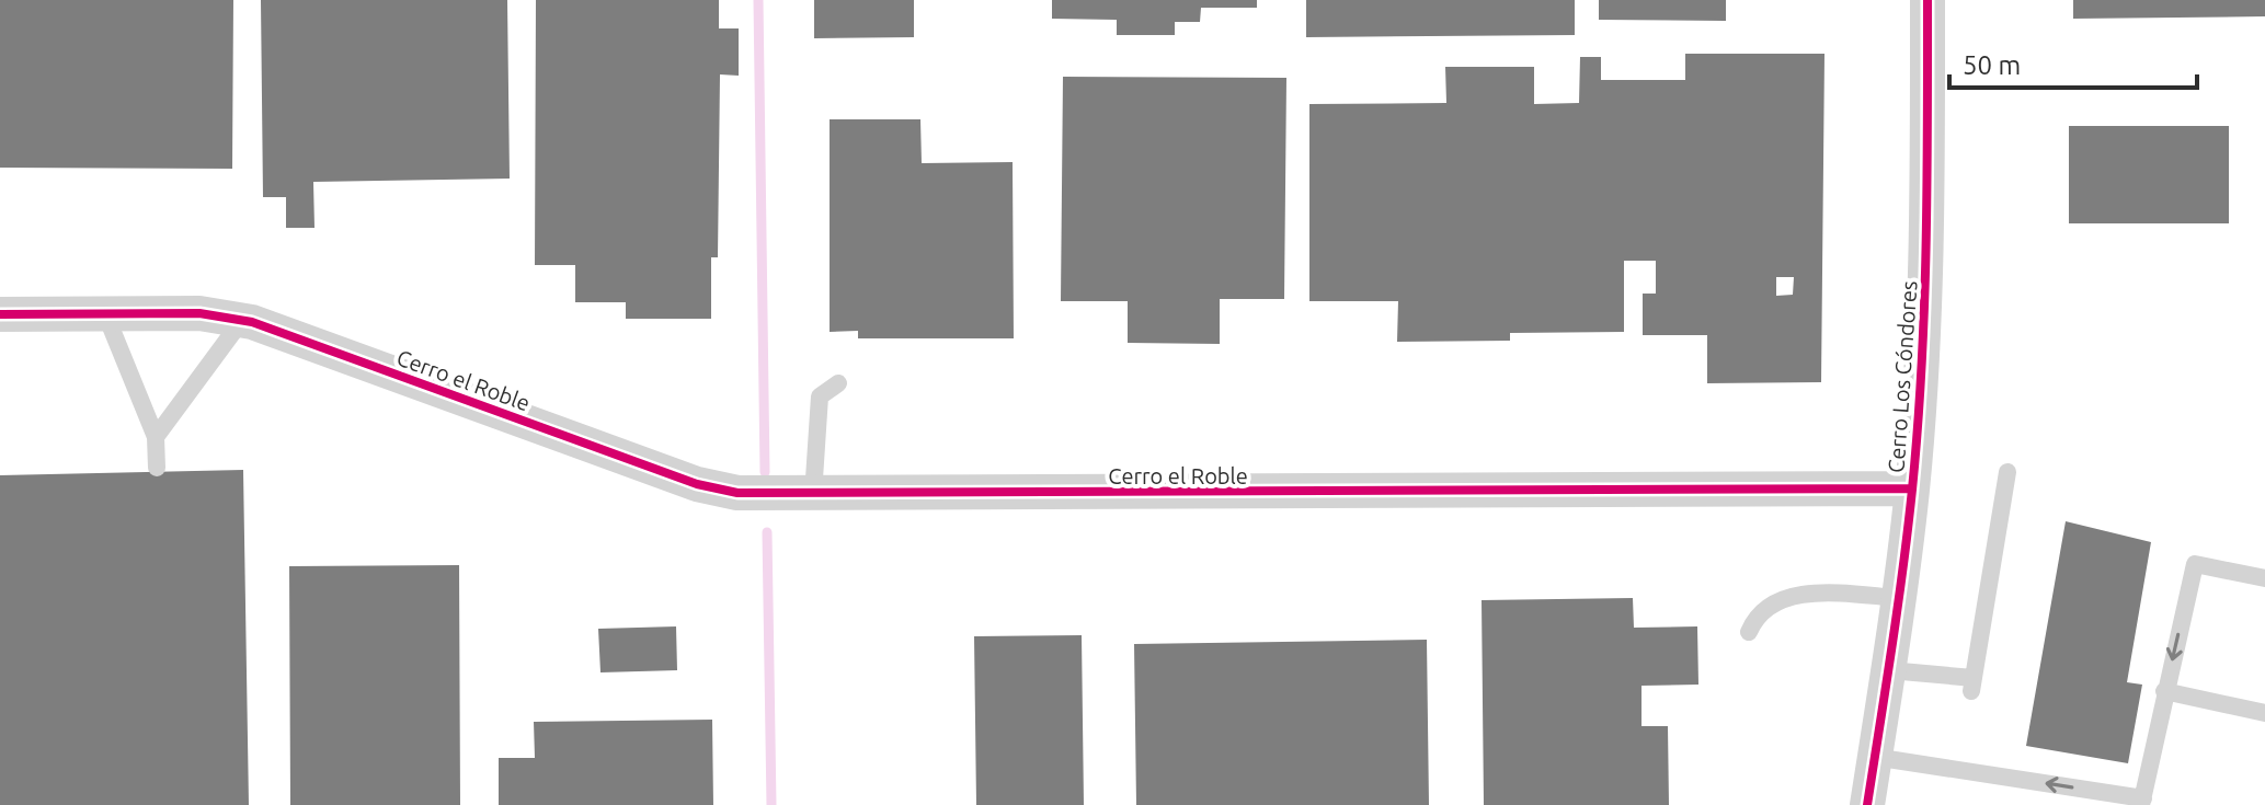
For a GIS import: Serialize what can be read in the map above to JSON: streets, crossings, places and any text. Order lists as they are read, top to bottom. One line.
{"streets":{"street":["Cerro Los Cóndores","Cerro el Roble"]},"crossings":[["Cerro Los Cóndores","Cerro el Roble"]],"scale_bar":"50 m"}
